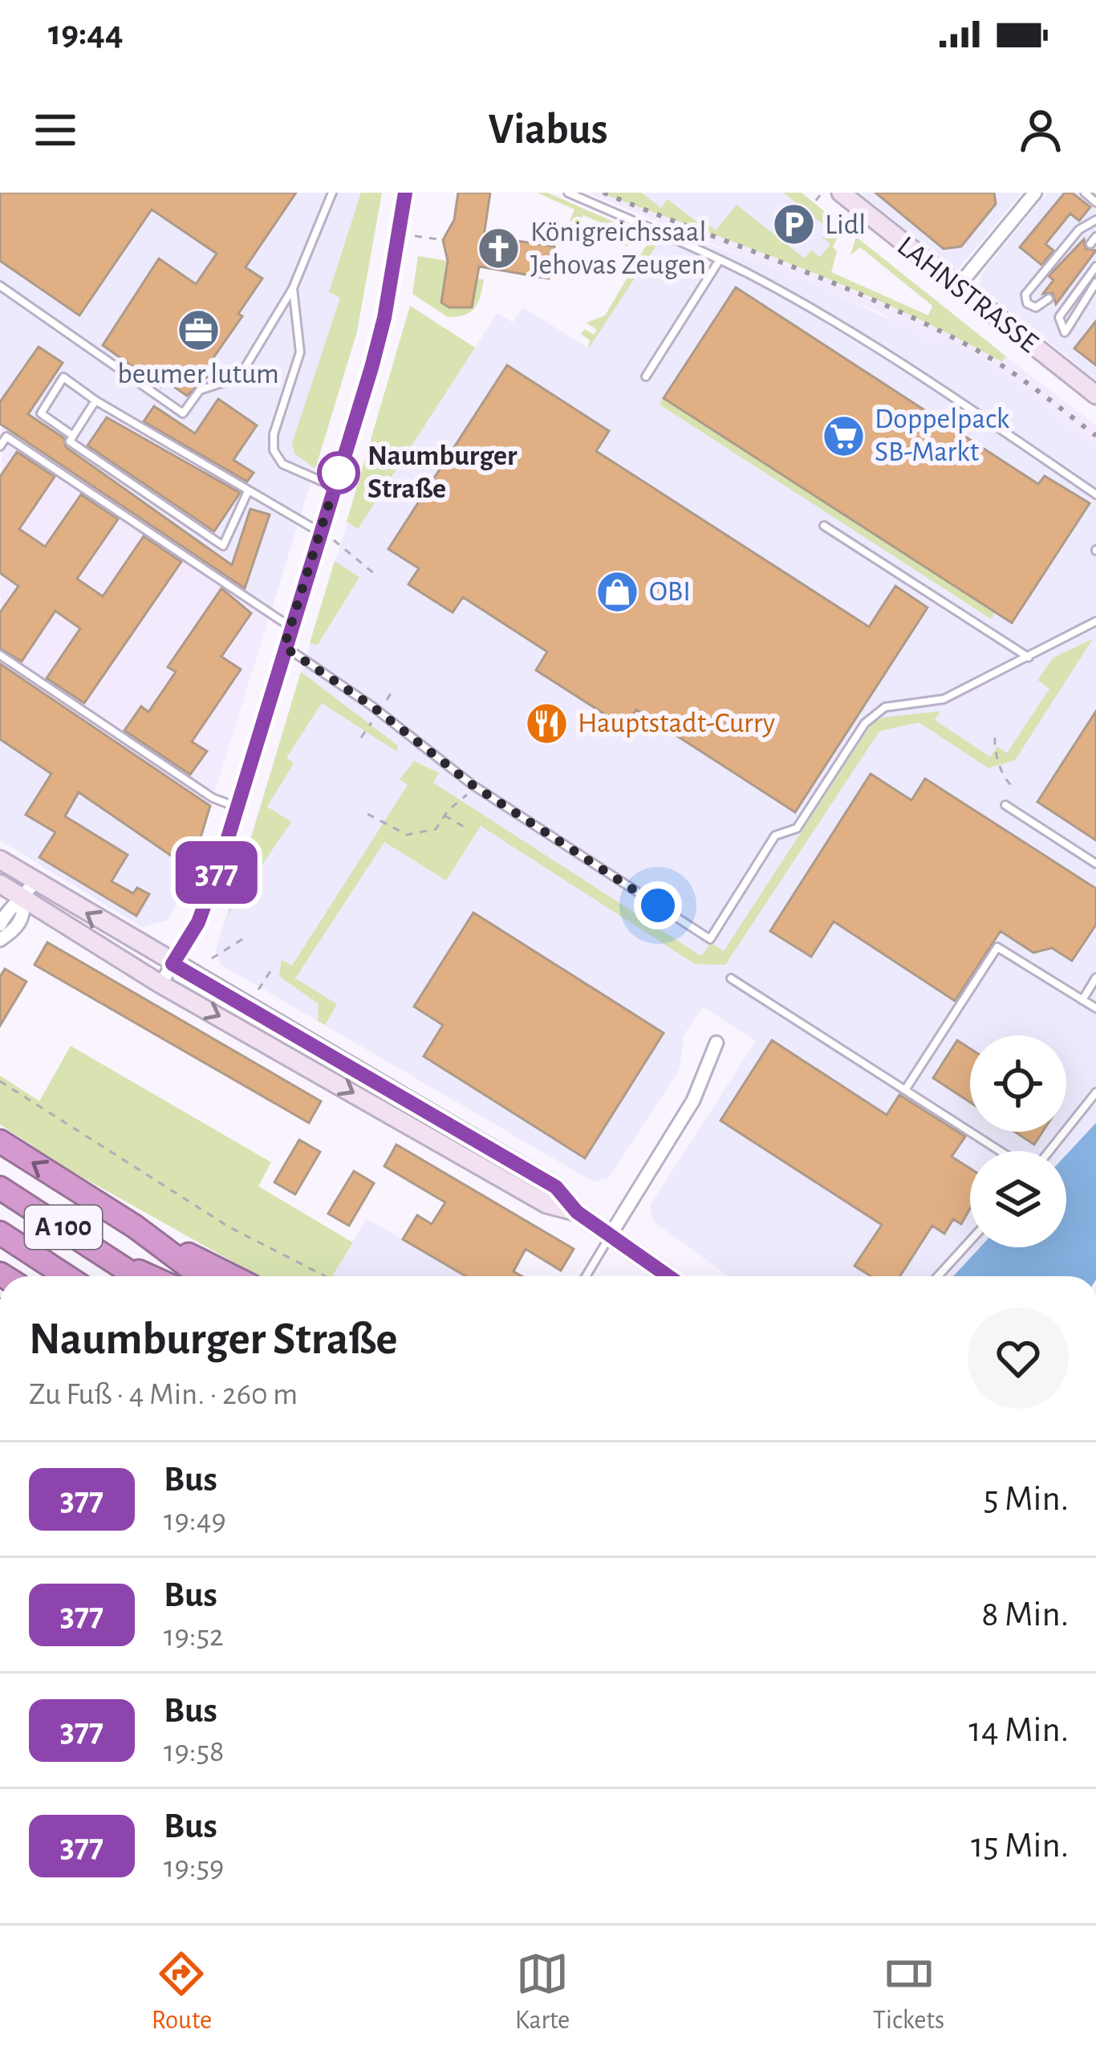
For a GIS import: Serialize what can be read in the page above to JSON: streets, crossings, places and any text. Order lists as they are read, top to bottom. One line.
{"streets":{"highway":["A 100"],"main road":["LAHNSTRASSE"]},"places":{"parking":["Lidl"],"church":["Königreichssaal Jehovas Zeugen"],"office":["beumer lutum"],"supermarket":["Doppelpack SB-Markt"],"other":["Naumburger Straße"],"shop":["OBI"],"restaurant":["Hauptstadt-Curry"]},"lines":["bus line 377"],"page":{"status":"19:44","header":"Viabus","on_map":"377","heading":["Naumburger Straße","Zu Fuß · 4 Min. · 260 m"],"list":[{"mark":"377","name":"Bus","note":"19:49","value":"5 Min."},{"mark":"377","name":"Bus","note":"19:52","value":"8 Min."},{"mark":"377","name":"Bus","note":"19:58","value":"14 Min."},{"mark":"377","name":"Bus","note":"19:59","value":"15 Min."}],"tabs":["Route","Karte","Tickets"]}}
